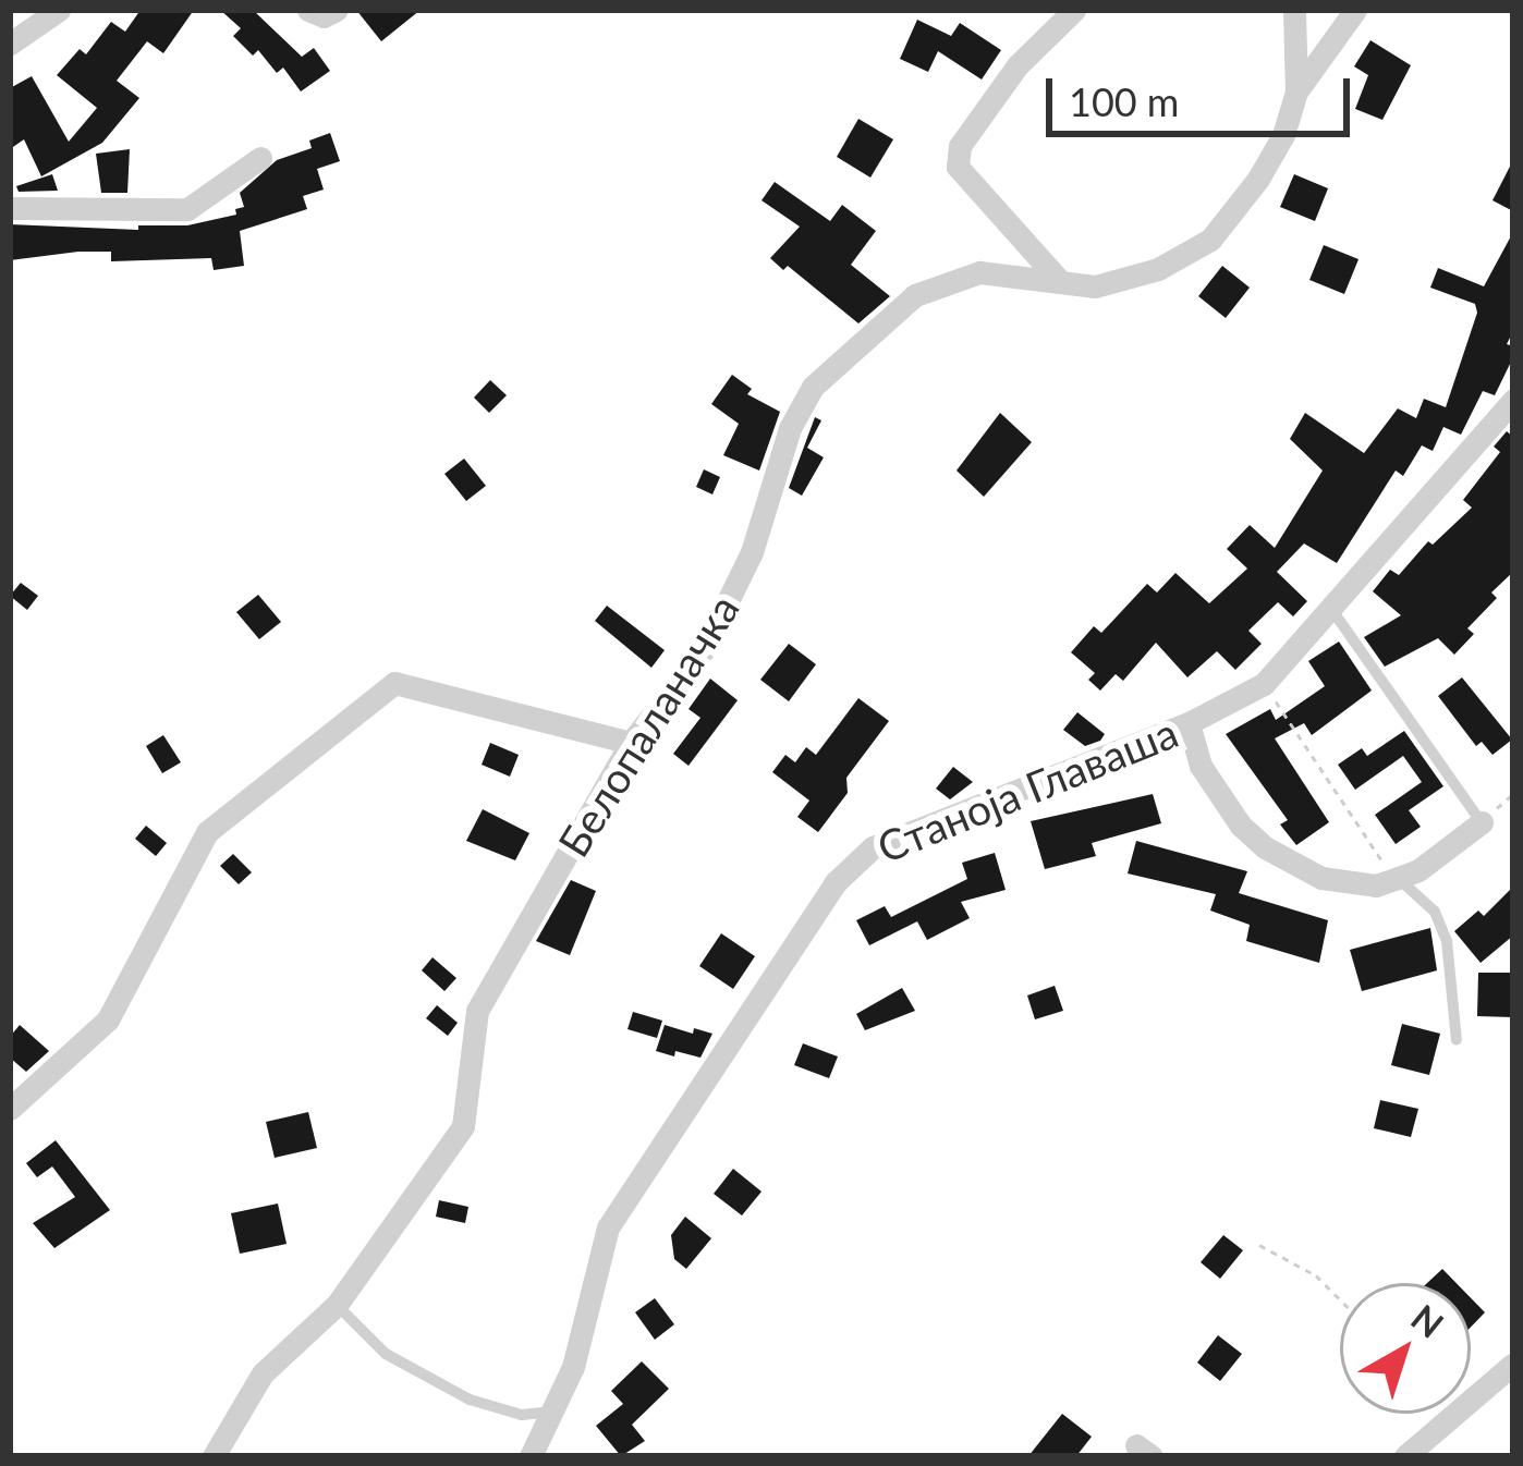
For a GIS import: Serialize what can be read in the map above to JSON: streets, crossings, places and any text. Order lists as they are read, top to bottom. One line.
{"streets":{"street":["Белопаланачка","Станоја Главаша"]},"scale_bar":"100 m","north":"top right"}
